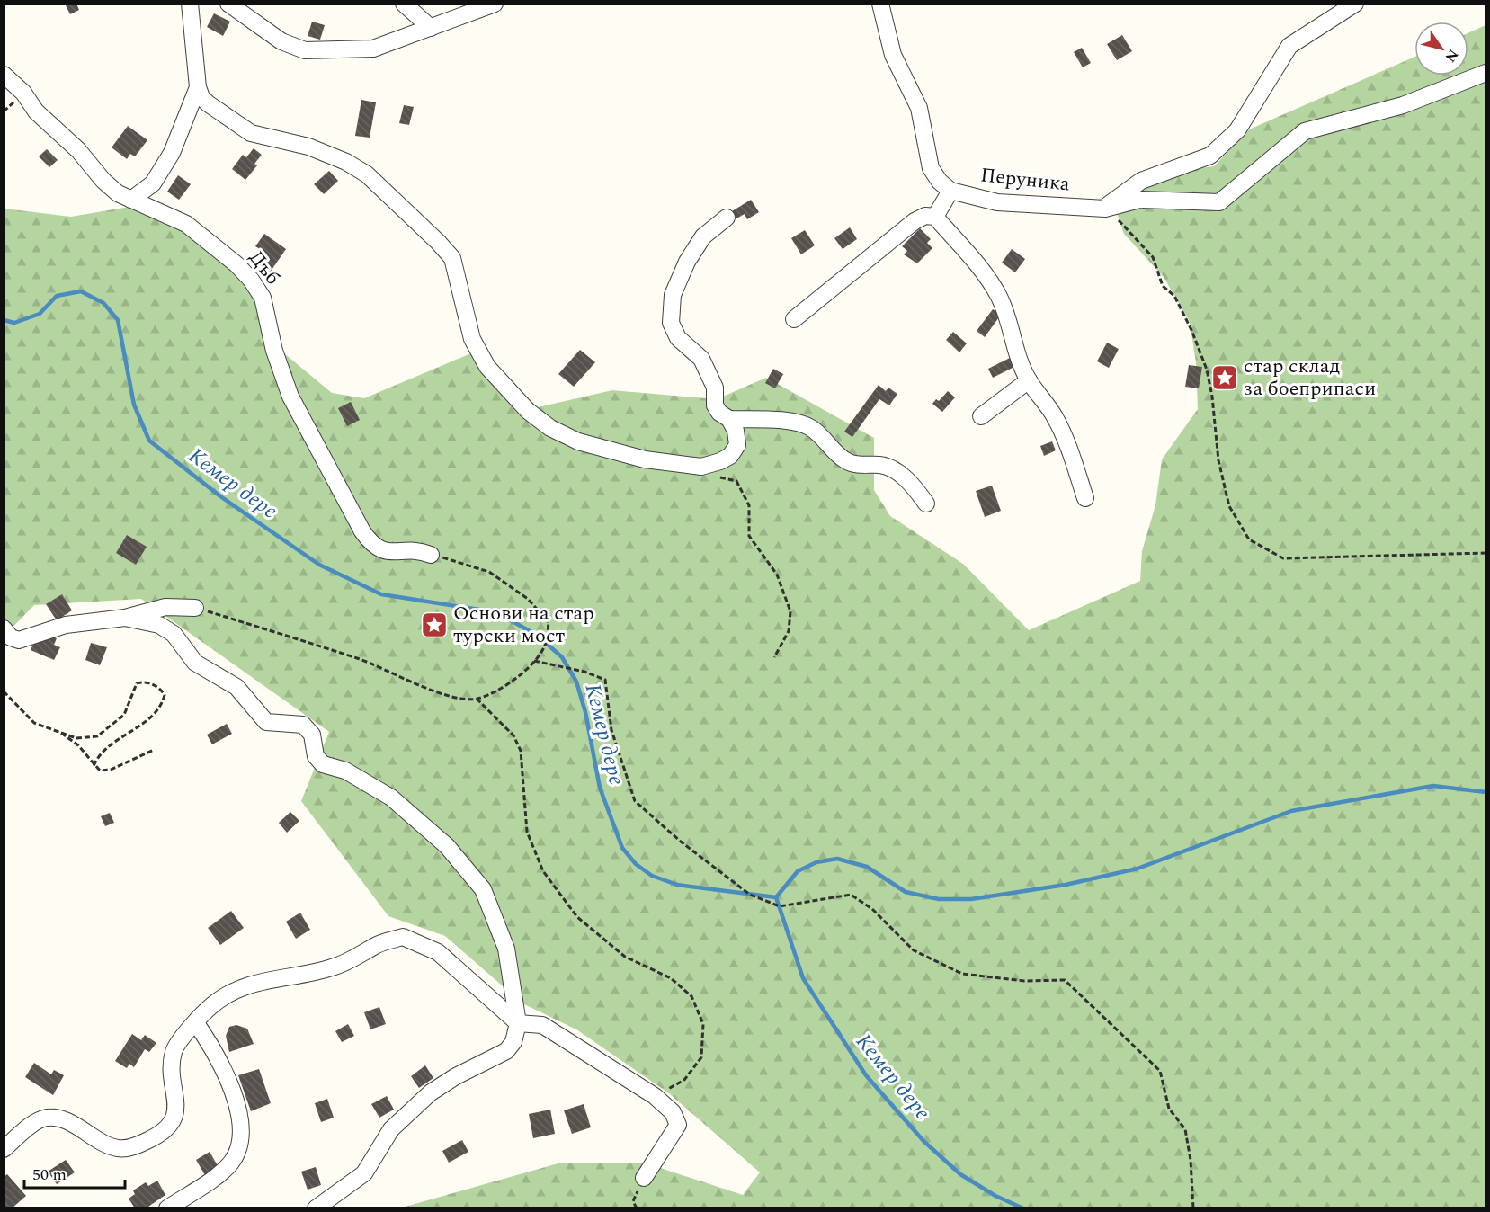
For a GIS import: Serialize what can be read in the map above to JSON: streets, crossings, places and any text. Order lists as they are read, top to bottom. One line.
{"streets":{"street":["Перуника","Дъб"]},"water":["Кемер дере"],"places":{"place":["стар склад за боеприпаси","Основи на стар турски мост"]},"scale_bar":"50 m","north":"bottom right"}
